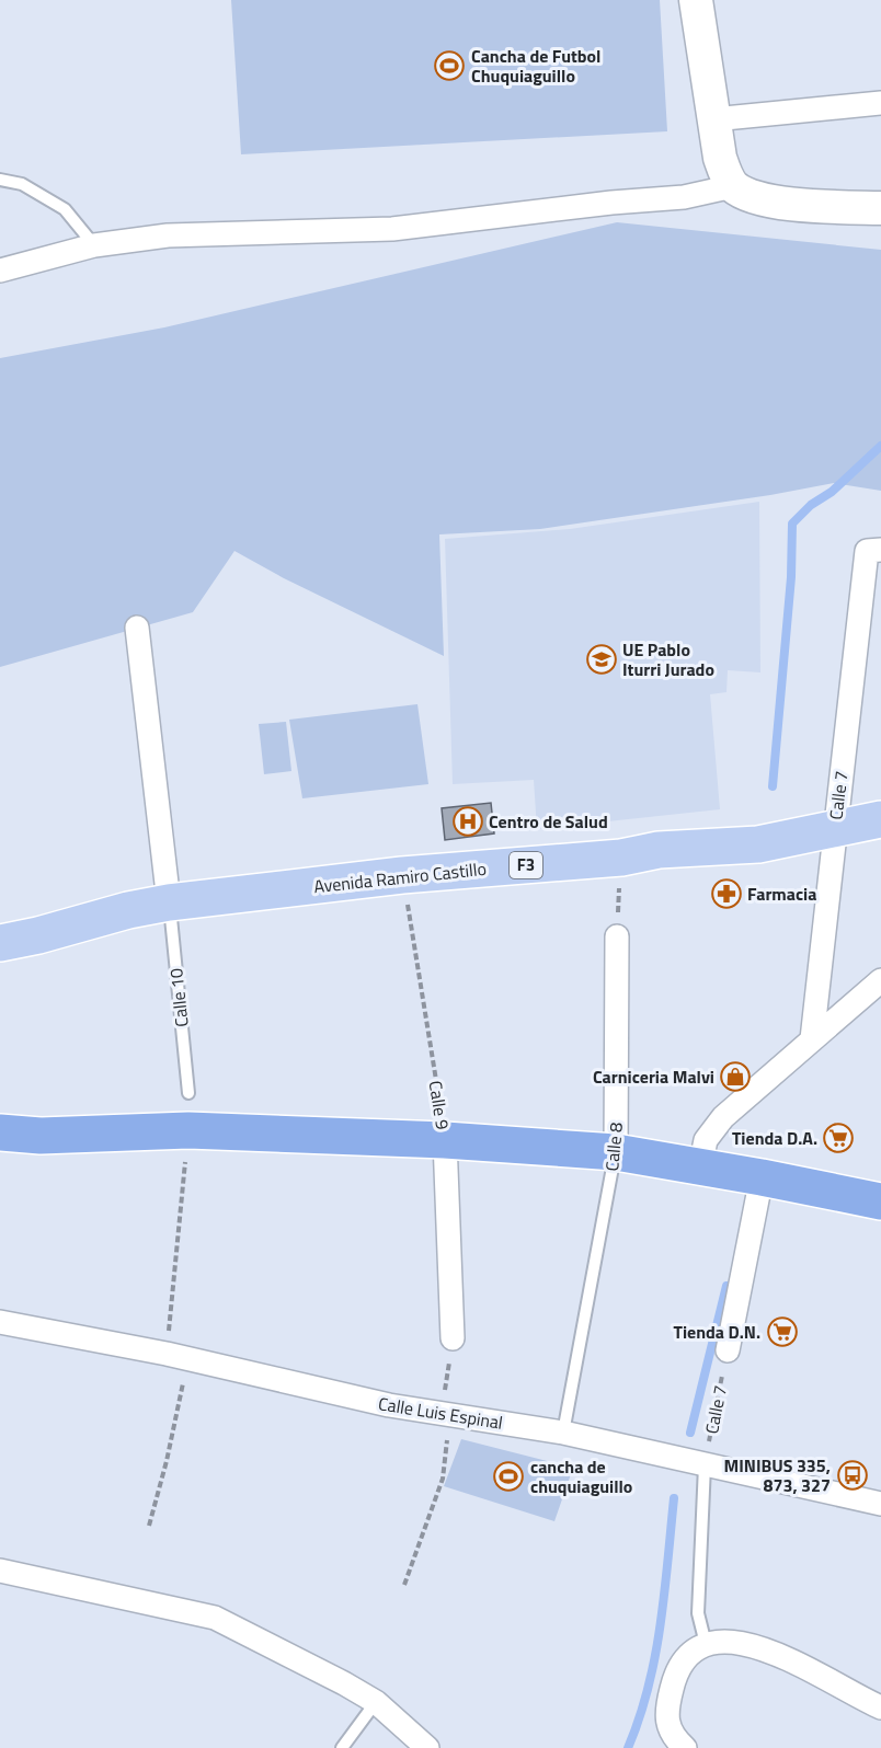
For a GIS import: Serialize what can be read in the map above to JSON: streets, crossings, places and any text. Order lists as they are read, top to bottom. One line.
{"streets":{"main road":["F3","Avenida Ramiro Castillo"],"street":["Calle 7","Calle 9","Calle 8","Calle Luis Espinal"],"lane":["Calle 10"]},"crossings":[["Calle 7","Avenida Ramiro Castillo"],["Calle 7","Calle Luis Espinal"],["Avenida Ramiro Castillo","Calle 10"],["Avenida Ramiro Castillo","Calle 9"],["Calle 8","Calle Luis Espinal"]],"places":{"sports":["Cancha de Futbol Chuquiaguillo","cancha de chuquiaguillo"],"school or university":["UE Pablo Iturri Jurado"],"hospital":["Centro de Salud"],"pharmacy":["Farmacia"],"shop":["Carniceria Malvi"],"supermarket":["Tienda D.A.","Tienda D.N."],"bus stop":["MINIBUS 335, 873, 327"]}}
